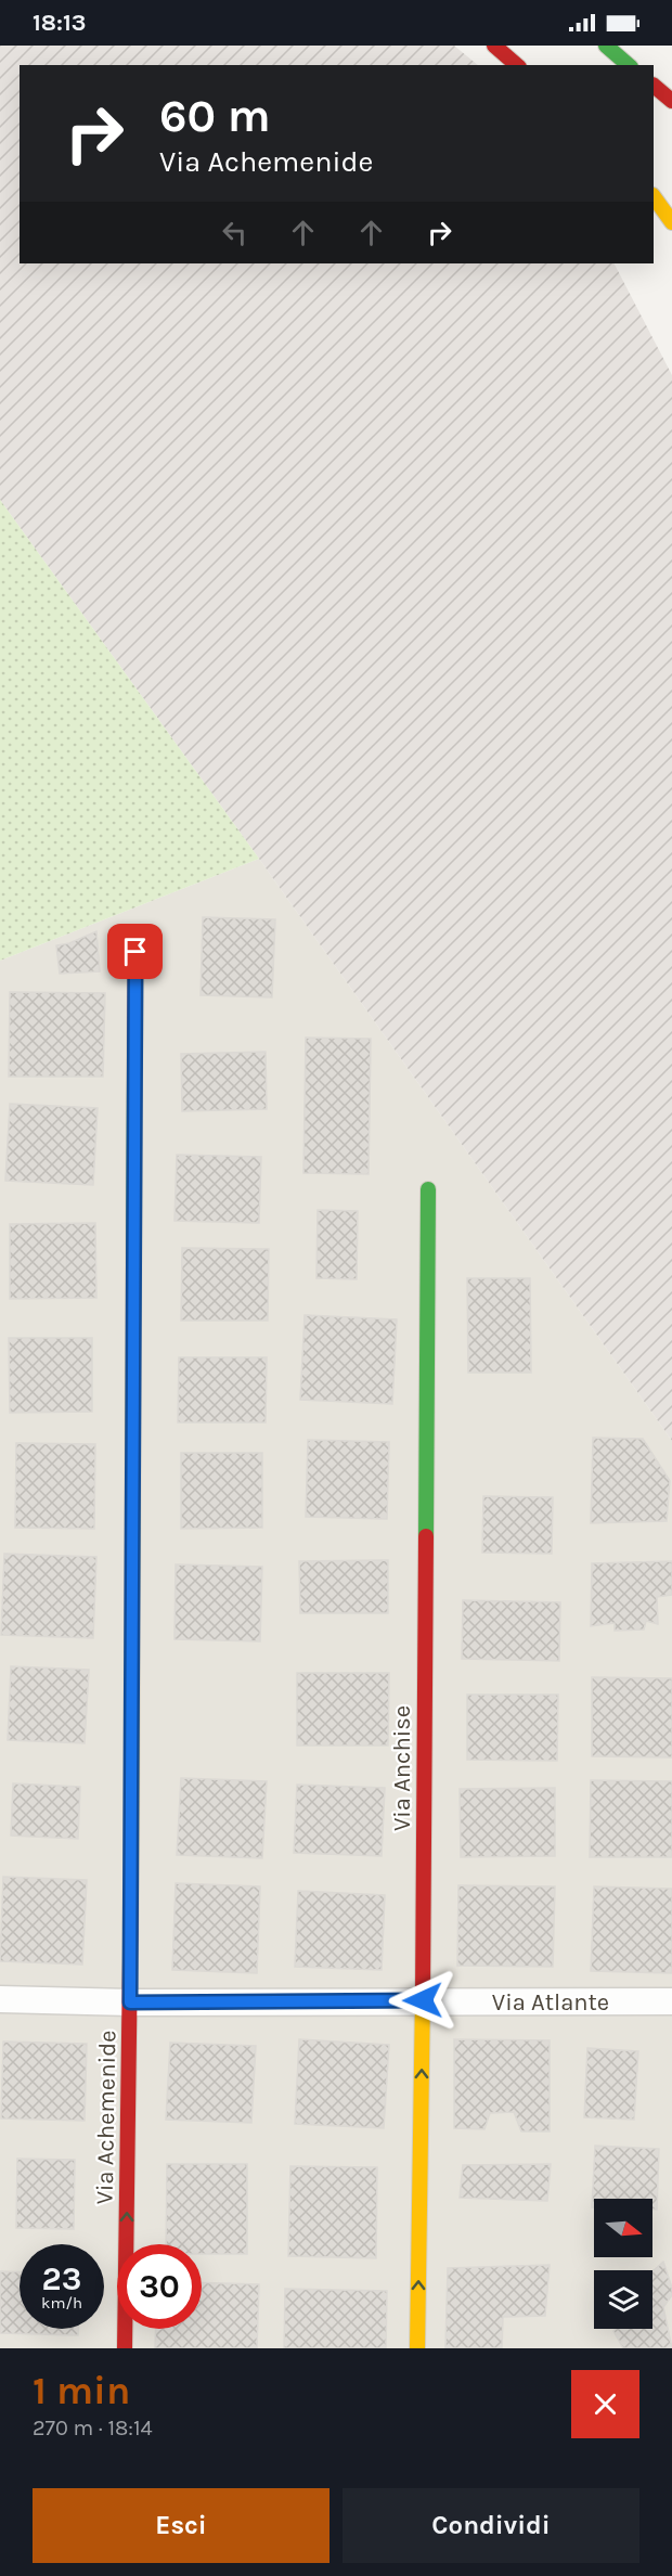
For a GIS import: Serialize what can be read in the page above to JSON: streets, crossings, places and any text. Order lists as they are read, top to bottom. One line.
{"streets":{"main road":["Via Anchise","Via Achemenide"],"street":["Via Atlante"]},"crossings":[["Via Anchise","Via Atlante"],["Via Atlante","Via Achemenide"]],"north":"right","page":{"status":"18:13","turn":["60 m","Via Achemenide"],"speed":"23 km/h","limit":"30","heading":["1 min","270 m · 18:14"],"buttons":["Esci","Condividi"]}}
